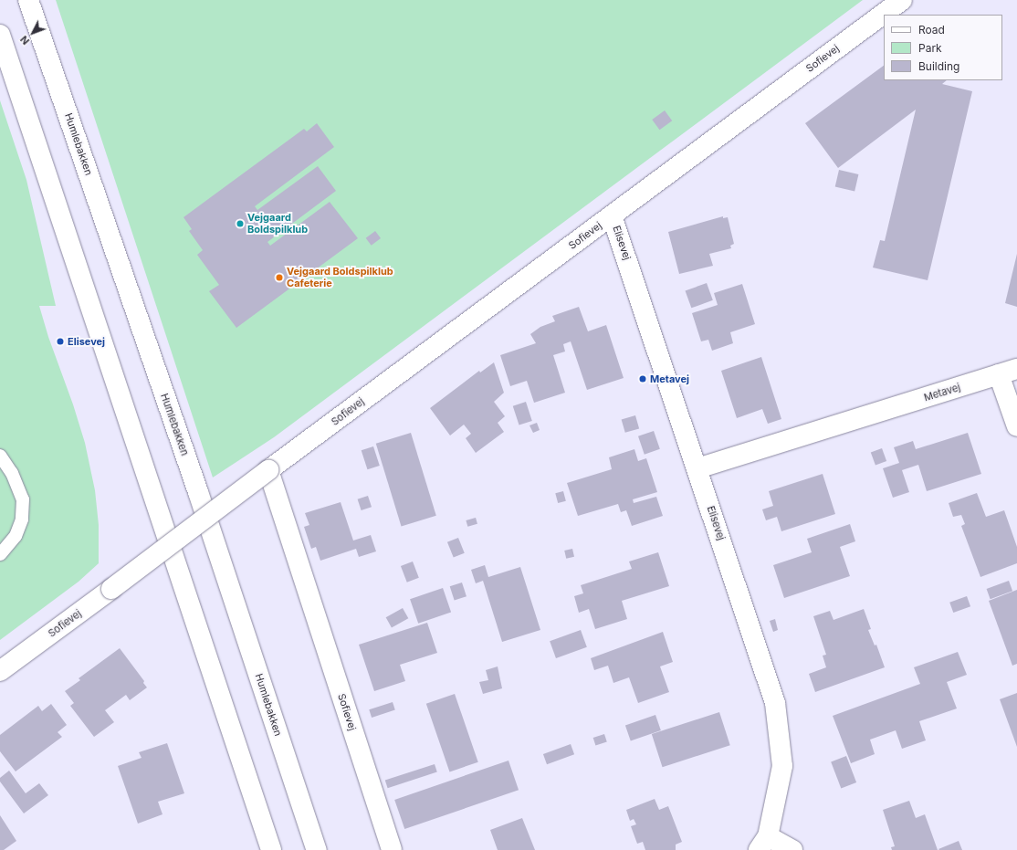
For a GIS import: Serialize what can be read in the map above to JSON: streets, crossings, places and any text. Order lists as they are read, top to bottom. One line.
{"streets":{"street":["Sofievej","Humlebakken","Elisevej","Metavej"]},"crossings":[["Sofievej","Elisevej"],["Elisevej","Metavej"]],"places":["Vejgaard Boldspilklub","Vejgaard Boldspilklub Cafeterie","Elisevej","Metavej"],"legend":["Road","Park","Building"],"north":"bottom left"}
